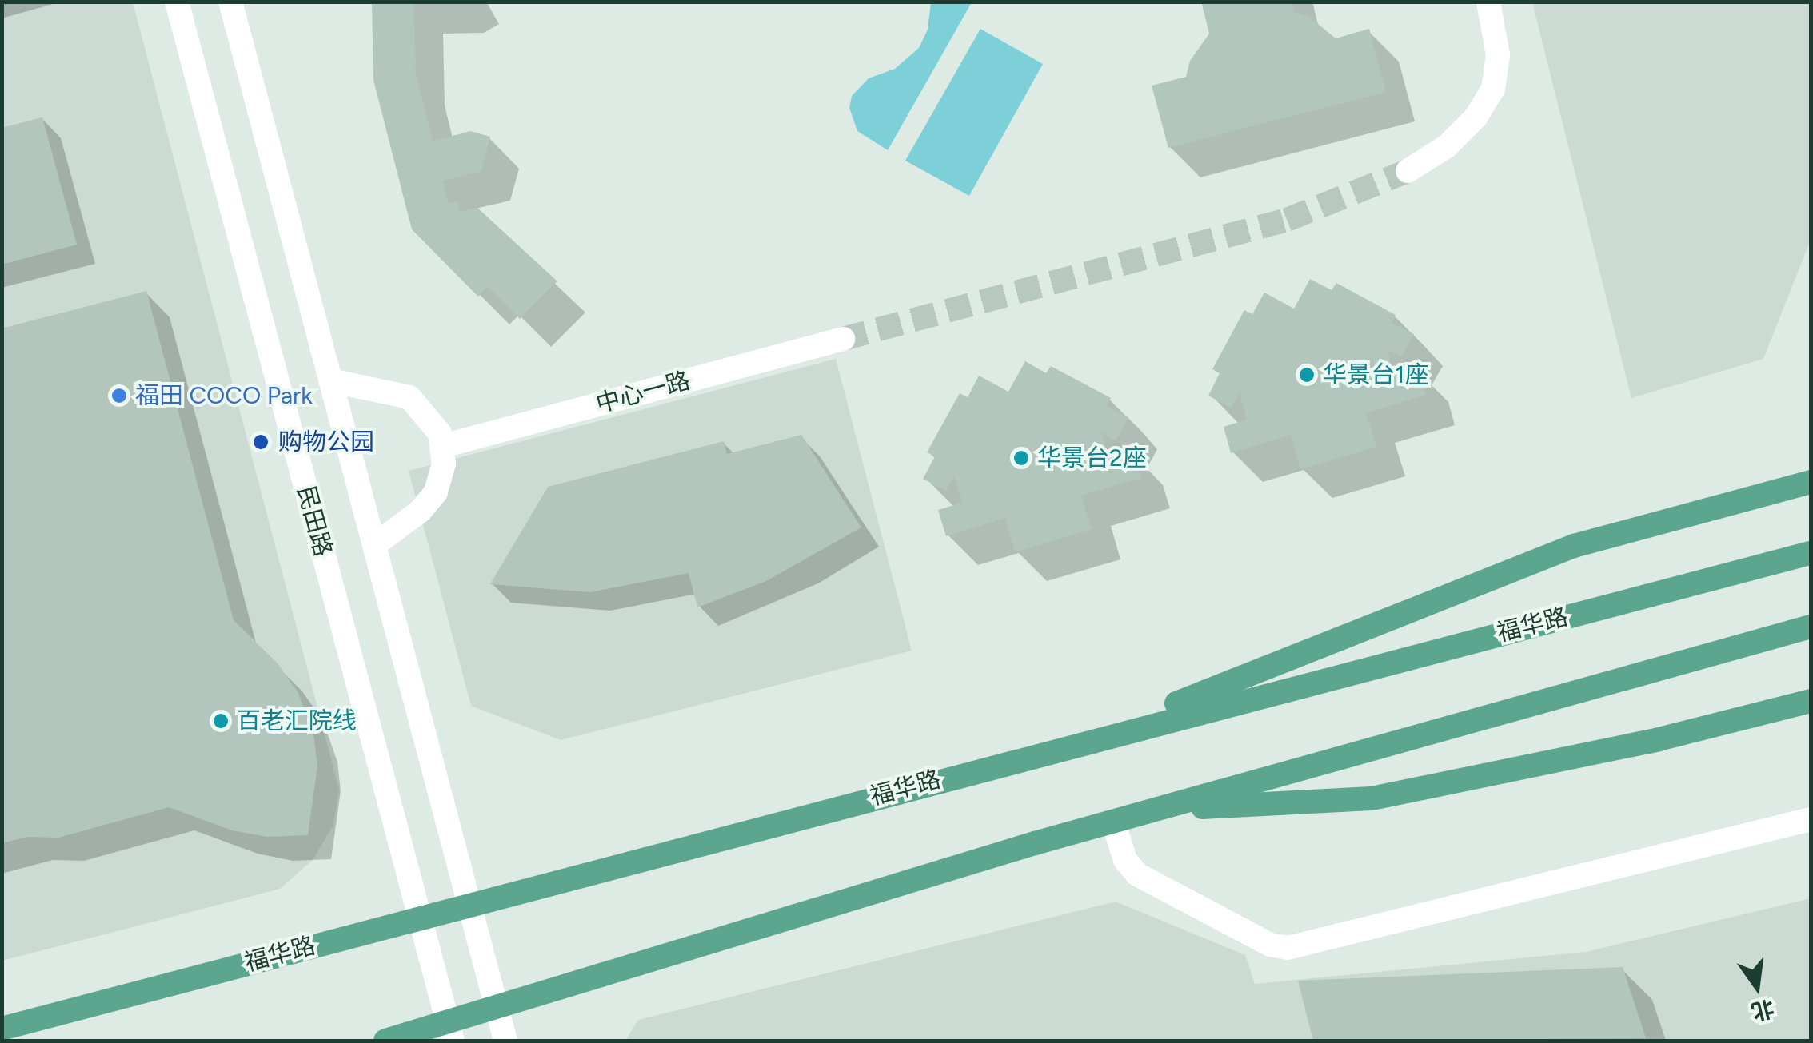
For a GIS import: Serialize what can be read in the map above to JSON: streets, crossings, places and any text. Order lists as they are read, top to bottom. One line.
{"streets":{"main road":["福华路"],"street":["中心一路","民田路"]},"crossings":[["民田路","福华路"]],"places":["华景台1座","福田 COCO Park","购物公园","华景台2座","百老汇院线"],"north":"bottom"}
